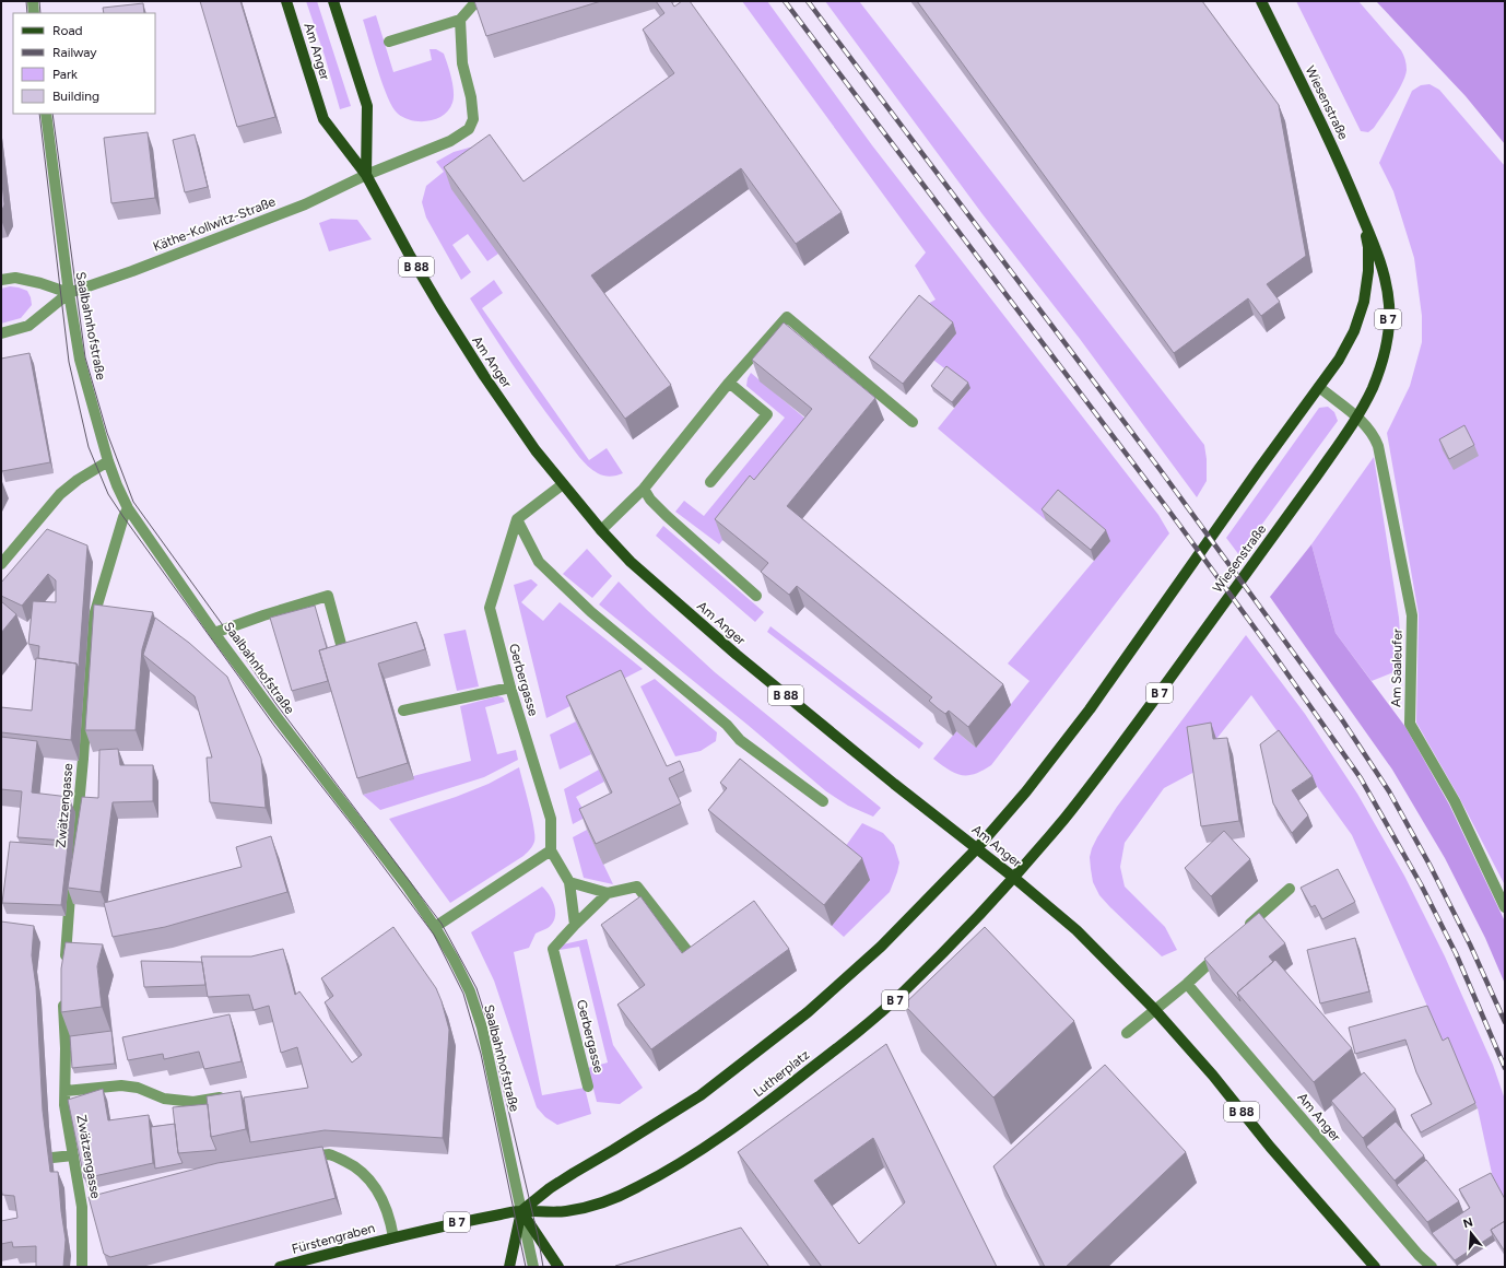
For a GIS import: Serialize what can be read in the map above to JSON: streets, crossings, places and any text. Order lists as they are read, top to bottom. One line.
{"streets":{"main road":["Am Anger","Wiesenstraße","B 88","B 7","Lutherplatz","Fürstengraben"],"street":["Käthe-Kollwitz-Straße","Saalbahnhofstraße","Am Saaleufer","Gerbergasse","Zwätzengasse"]},"crossings":[["Am Anger","Wiesenstraße"],["Am Anger","Käthe-Kollwitz-Straße"],["Am Anger","Lutherplatz"],["Wiesenstraße","Am Saaleufer"],["Wiesenstraße","Lutherplatz"],["Käthe-Kollwitz-Straße","Saalbahnhofstraße"],["Saalbahnhofstraße","Zwätzengasse"],["Saalbahnhofstraße","Lutherplatz"],["Lutherplatz","Fürstengraben"]],"legend":["Road","Railway","Park","Building"],"north":"top"}
